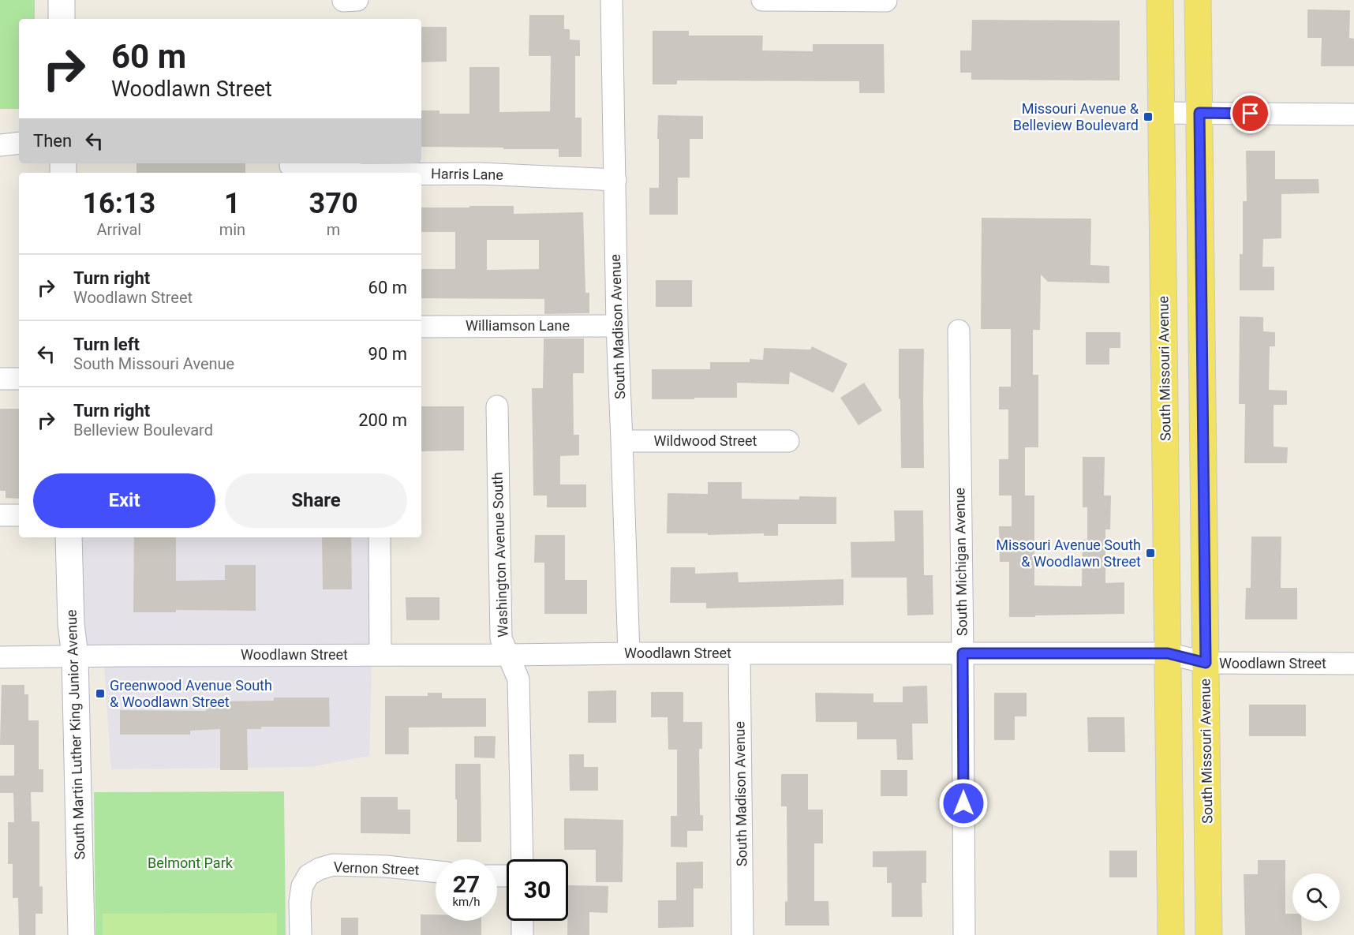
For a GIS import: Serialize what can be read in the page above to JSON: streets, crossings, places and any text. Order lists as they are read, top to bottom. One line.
{"streets":{"main road":["South Missouri Avenue"],"street":["Harris Lane","Williamson Lane","South Madison Avenue","Wildwood Street","Washington Avenue South","South Michigan Avenue","Woodlawn Street","South Martin Luther King Junior Avenue","Vernon Street"]},"crossings":[["Harris Lane","South Madison Avenue"],["Williamson Lane","South Madison Avenue"],["South Madison Avenue","Wildwood Street"],["South Madison Avenue","Woodlawn Street"],["South Missouri Avenue","Woodlawn Street"],["Washington Avenue South","Woodlawn Street"],["South Michigan Avenue","Woodlawn Street"],["Woodlawn Street","South Martin Luther King Junior Avenue"]],"parks":["Belmont Park"],"places":{"transit":["Missouri Avenue & Belleview Boulevard","Missouri Avenue South & Woodlawn Street","Greenwood Avenue South & Woodlawn Street"]},"page":{"turn":["60 m","Woodlawn Street"],"then":"Then","eta":["16:13","Arrival","1","min","370","m"],"list":[{"name":"Turn right","note":"Woodlawn Street","value":"60 m"},{"name":"Turn left","note":"South Missouri Avenue","value":"90 m"},{"name":"Turn right","note":"Belleview Boulevard","value":"200 m"}],"buttons":["Exit","Share"],"speed":"27 km/h","limit":"30"}}
